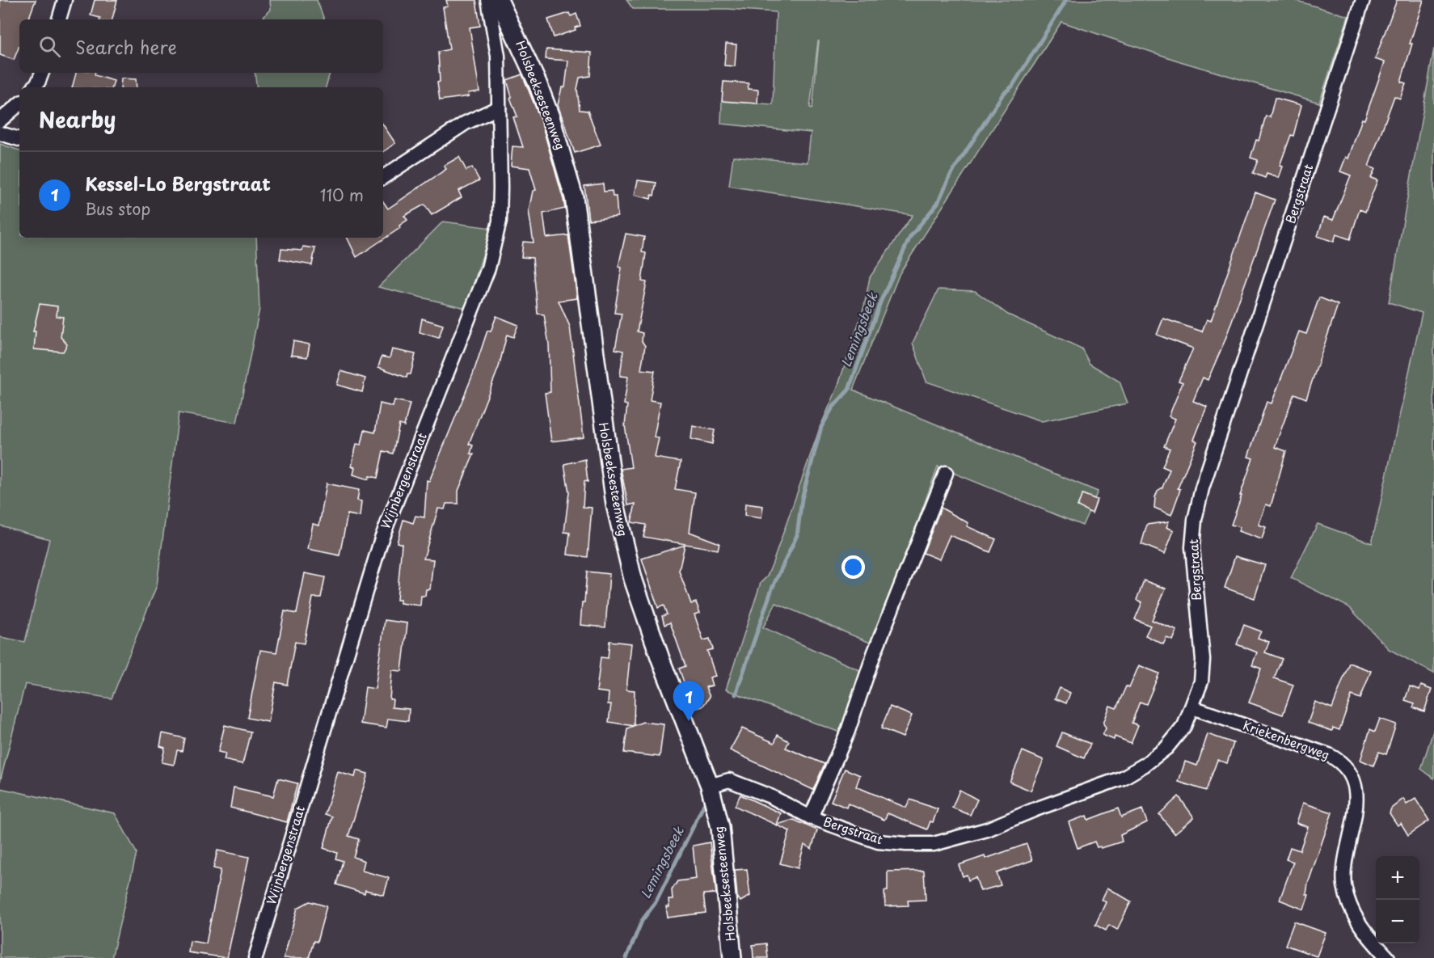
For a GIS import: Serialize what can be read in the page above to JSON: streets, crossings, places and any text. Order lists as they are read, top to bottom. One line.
{"streets":{"street":["Holsbeeksesteenweg","Bergstraat","Wijnbergenstraat","Kriekenbergweg"]},"crossings":[["Holsbeeksesteenweg","Bergstraat"],["Bergstraat","Kriekenbergweg"]],"water":["Lemingsbeek"],"page":{"search":"Search here","heading":"Nearby","list":[{"mark":"1","name":"Kessel-Lo Bergstraat","note":"Bus stop","value":"110 m"}],"pins":"1","map_buttons":["+","−"]}}
